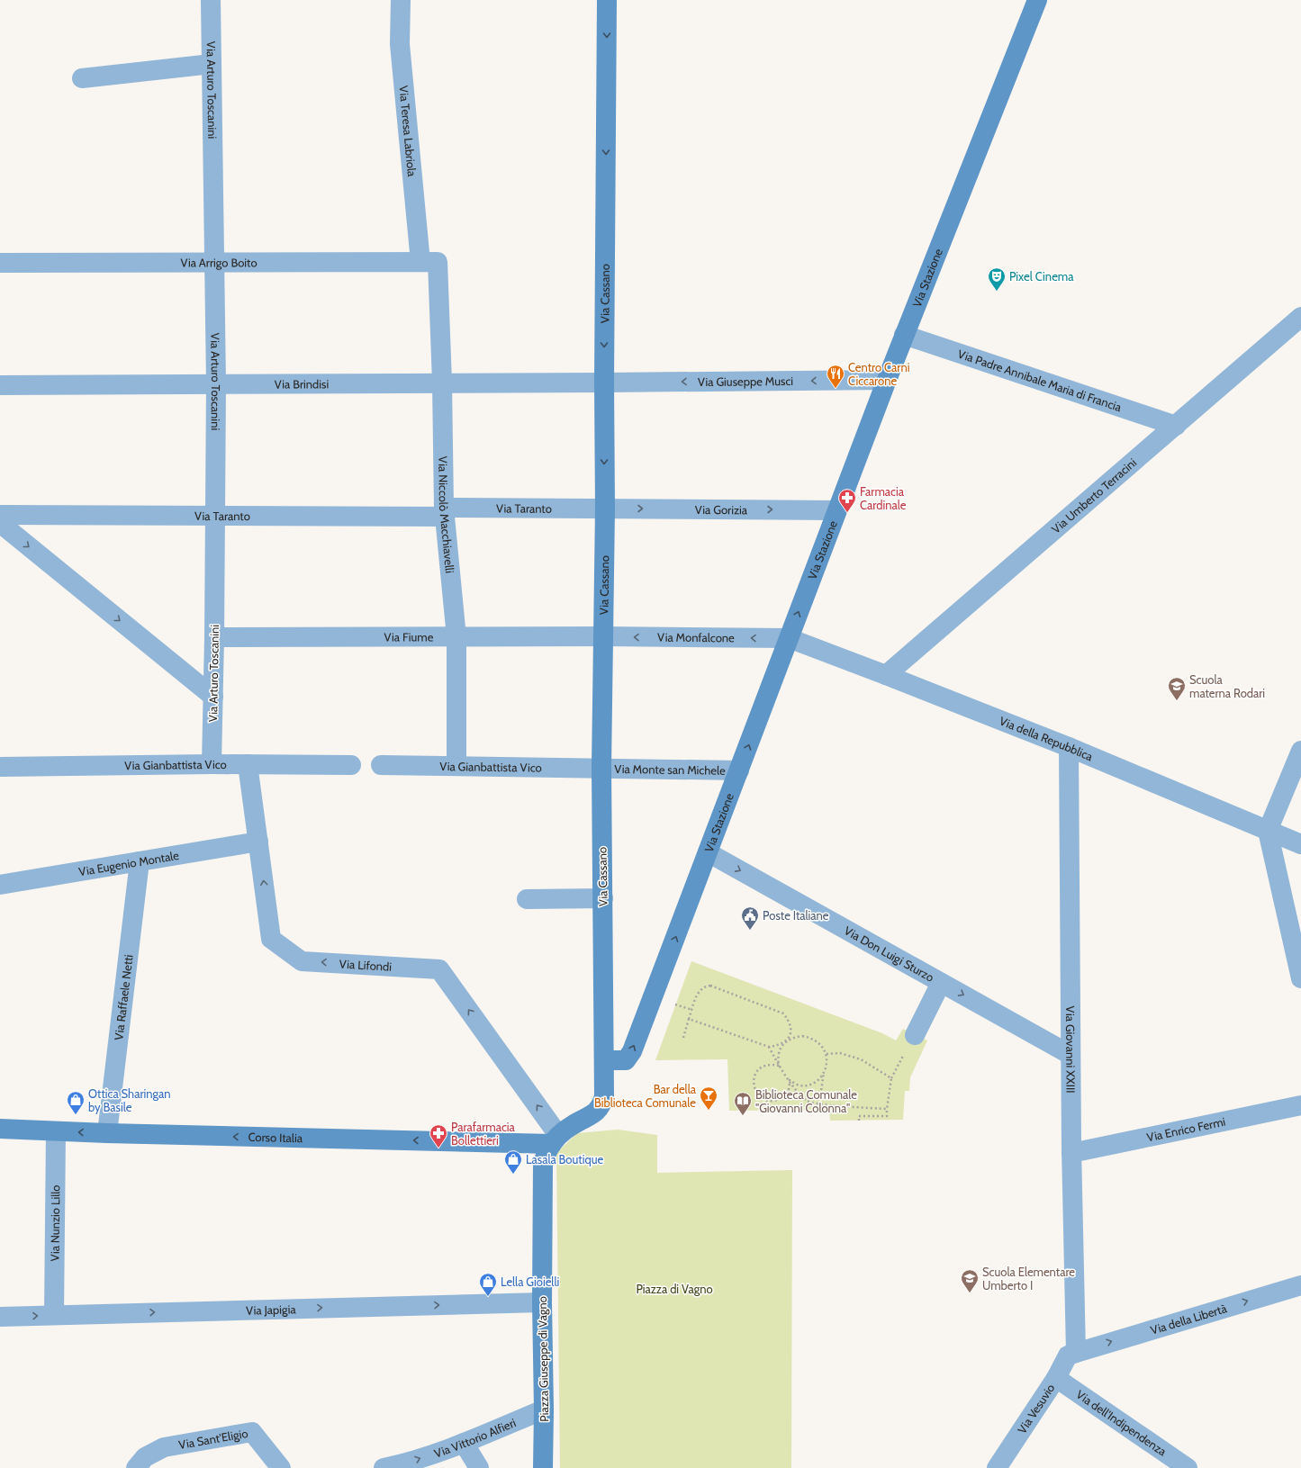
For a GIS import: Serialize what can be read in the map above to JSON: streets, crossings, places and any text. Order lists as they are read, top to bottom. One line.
{"streets":{"main road":["Via Stazione","Via Cassano","Corso Italia","Piazza Giuseppe di Vagno"],"street":["Via Arturo Toscanini","Via Teresa Labriola","Via Arrigo Boito","Via Giuseppe Musci","Via Padre Annibale Maria di Francia","Via Brindisi","Via Umberto Terracini","Via Taranto","Via Gorizia","Via Niccolò Macchiavelli","Via Fiume","Via Monfalcone","Via della Repubblica","Via Gianbattista Vico","Via Monte san Michele","Via Eugenio Montale","Via Don Luigi Sturzo","Via Lifondi","Via Raffaele Netti","Via Giovanni XXIII","Via Enrico Fermi","Via Nunzio Lillo","Via Japigia","Via della Libertà","Via Vesuvio","Via dell'Indipendenza","Via Vittorio Alfieri","Via Sant'Eligio"]},"crossings":[["Via Arturo Toscanini","Via Arrigo Boito"],["Via Arturo Toscanini","Via Brindisi"],["Via Arturo Toscanini","Via Taranto"],["Via Arturo Toscanini","Via Fiume"],["Via Arturo Toscanini","Via Gianbattista Vico"],["Via Teresa Labriola","Via Arrigo Boito"],["Via Teresa Labriola","Via Niccolò Macchiavelli"],["Via Arrigo Boito","Via Niccolò Macchiavelli"],["Via Stazione","Via Cassano"],["Via Stazione","Via Giuseppe Musci"],["Via Stazione","Via Padre Annibale Maria di Francia"],["Via Stazione","Via Gorizia"],["Via Stazione","Via Monfalcone"],["Via Stazione","Via della Repubblica"],["Via Stazione","Via Monte san Michele"],["Via Stazione","Via Don Luigi Sturzo"],["Via Cassano","Via Giuseppe Musci"],["Via Cassano","Via Brindisi"],["Via Cassano","Via Taranto"],["Via Cassano","Via Gorizia"],["Via Cassano","Via Fiume"],["Via Cassano","Via Monfalcone"],["Via Cassano","Via Gianbattista Vico"],["Via Cassano","Via Monte san Michele"],["Via Cassano","Via Lifondi"],["Via Cassano","Corso Italia"],["Via Cassano","Piazza Giuseppe di Vagno"],["Via Giuseppe Musci","Via Brindisi"],["Via Padre Annibale Maria di Francia","Via Umberto Terracini"],["Via Brindisi","Via Niccolò Macchiavelli"],["Via Umberto Terracini","Via della Repubblica"],["Via Taranto","Via Gorizia"],["Via Taranto","Via Niccolò Macchiavelli"],["Via Niccolò Macchiavelli","Via Fiume"],["Via Niccolò Macchiavelli","Via Gianbattista Vico"],["Via Fiume","Via Monfalcone"],["Via Monfalcone","Via della Repubblica"],["Via della Repubblica","Via Giovanni XXIII"],["Via Gianbattista Vico","Via Monte san Michele"],["Via Gianbattista Vico","Via Lifondi"],["Via Eugenio Montale","Via Lifondi"],["Via Eugenio Montale","Via Raffaele Netti"],["Via Don Luigi Sturzo","Via Giovanni XXIII"],["Via Lifondi","Corso Italia"],["Via Lifondi","Piazza Giuseppe di Vagno"],["Via Raffaele Netti","Corso Italia"],["Via Giovanni XXIII","Via Enrico Fermi"],["Via Giovanni XXIII","Via della Libertà"],["Via Giovanni XXIII","Via Vesuvio"],["Corso Italia","Via Nunzio Lillo"],["Corso Italia","Piazza Giuseppe di Vagno"],["Via Nunzio Lillo","Via Japigia"],["Via Japigia","Piazza Giuseppe di Vagno"],["Via della Libertà","Via Vesuvio"],["Piazza Giuseppe di Vagno","Via Vittorio Alfieri"],["Via Vesuvio","Via dell'Indipendenza"]],"one_way":["Via Stazione","Via Cassano","Via Giuseppe Musci","Via Gorizia","Via Monfalcone","Via Don Luigi Sturzo","Via Lifondi","Corso Italia","Via Japigia","Via della Libertà","Via Vittorio Alfieri"],"parks":["Piazza di Vagno"],"places":{"theatre":["Pixel Cinema"],"restaurant":["Centro Carni Ciccarone"],"pharmacy":["Farmacia Cardinale","Parafarmacia Bollettieri"],"school or university":["Scuola materna Rodari","Scuola Elementare Umberto I"],"public building":["Poste Italiane"],"bar":["Bar della Biblioteca Comunale"],"shop":["Ottica Sharingan by Basile","Lasala Boutique","Lella Gioielli"],"library":["Biblioteca Comunale \"Giovanni Colonna\""]}}
